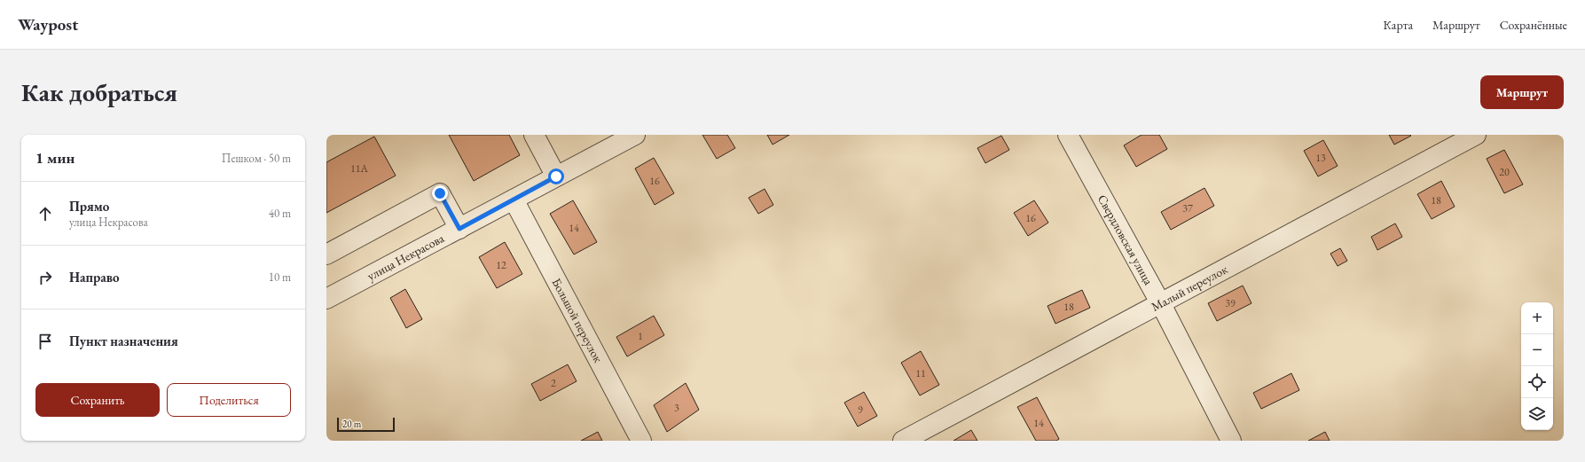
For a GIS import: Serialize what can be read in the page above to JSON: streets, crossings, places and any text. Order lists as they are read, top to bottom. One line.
{"streets":{"street":["Свердловская улица","улица Некрасова","Малый переулок","Большой переулок"]},"crossings":[["Свердловская улица","Малый переулок"],["улица Некрасова","Большой переулок"]],"house_numbers":["13","11А","20","16","18","37","16","14","12","39","18","1","11","2","3","9","14"],"scale_bar":"20 m","page":{"header":"Waypost","nav":["Карта","Маршрут","Сохранённые"],"buttons":["Маршрут",["Сохранить","Поделиться"]],"title":"Как добраться","heading":["1 мин","Пешком · 50 m"],"list":[["Прямо","улица Некрасова","40 m"],["Направо","10 m"],"Пункт назначения"],"map_buttons":["+","−"],"scale":"20 m"}}
